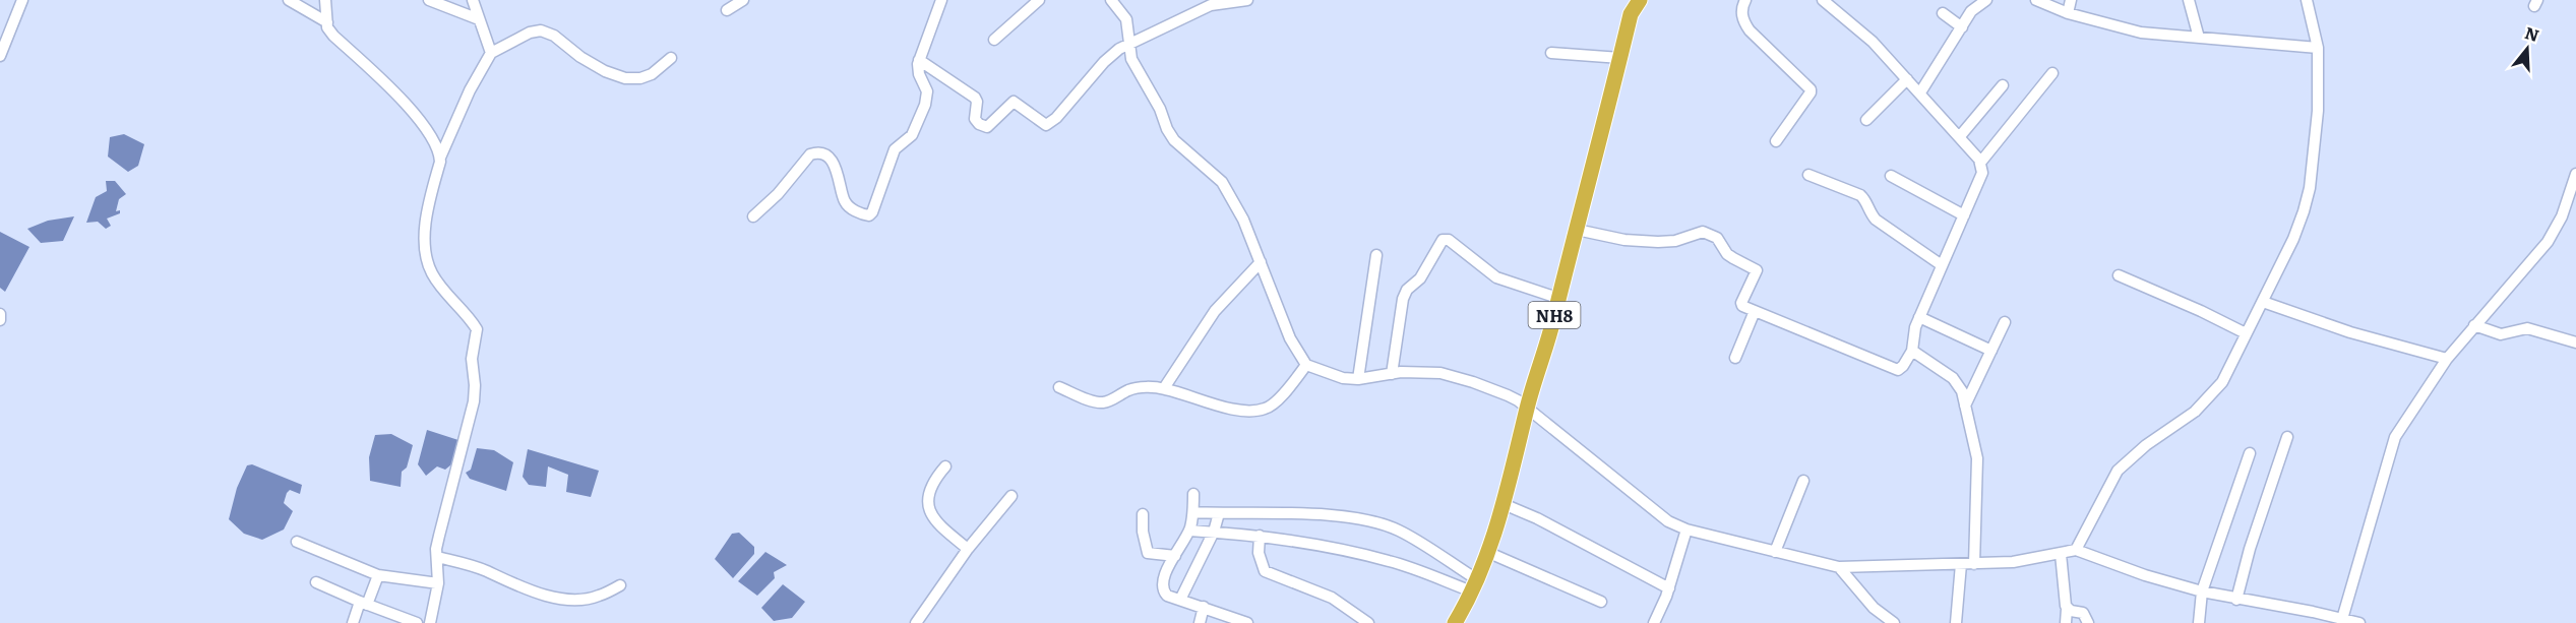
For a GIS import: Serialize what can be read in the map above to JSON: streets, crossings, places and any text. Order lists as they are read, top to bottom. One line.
{"streets":{"highway":["NH8"]},"north":"top"}
